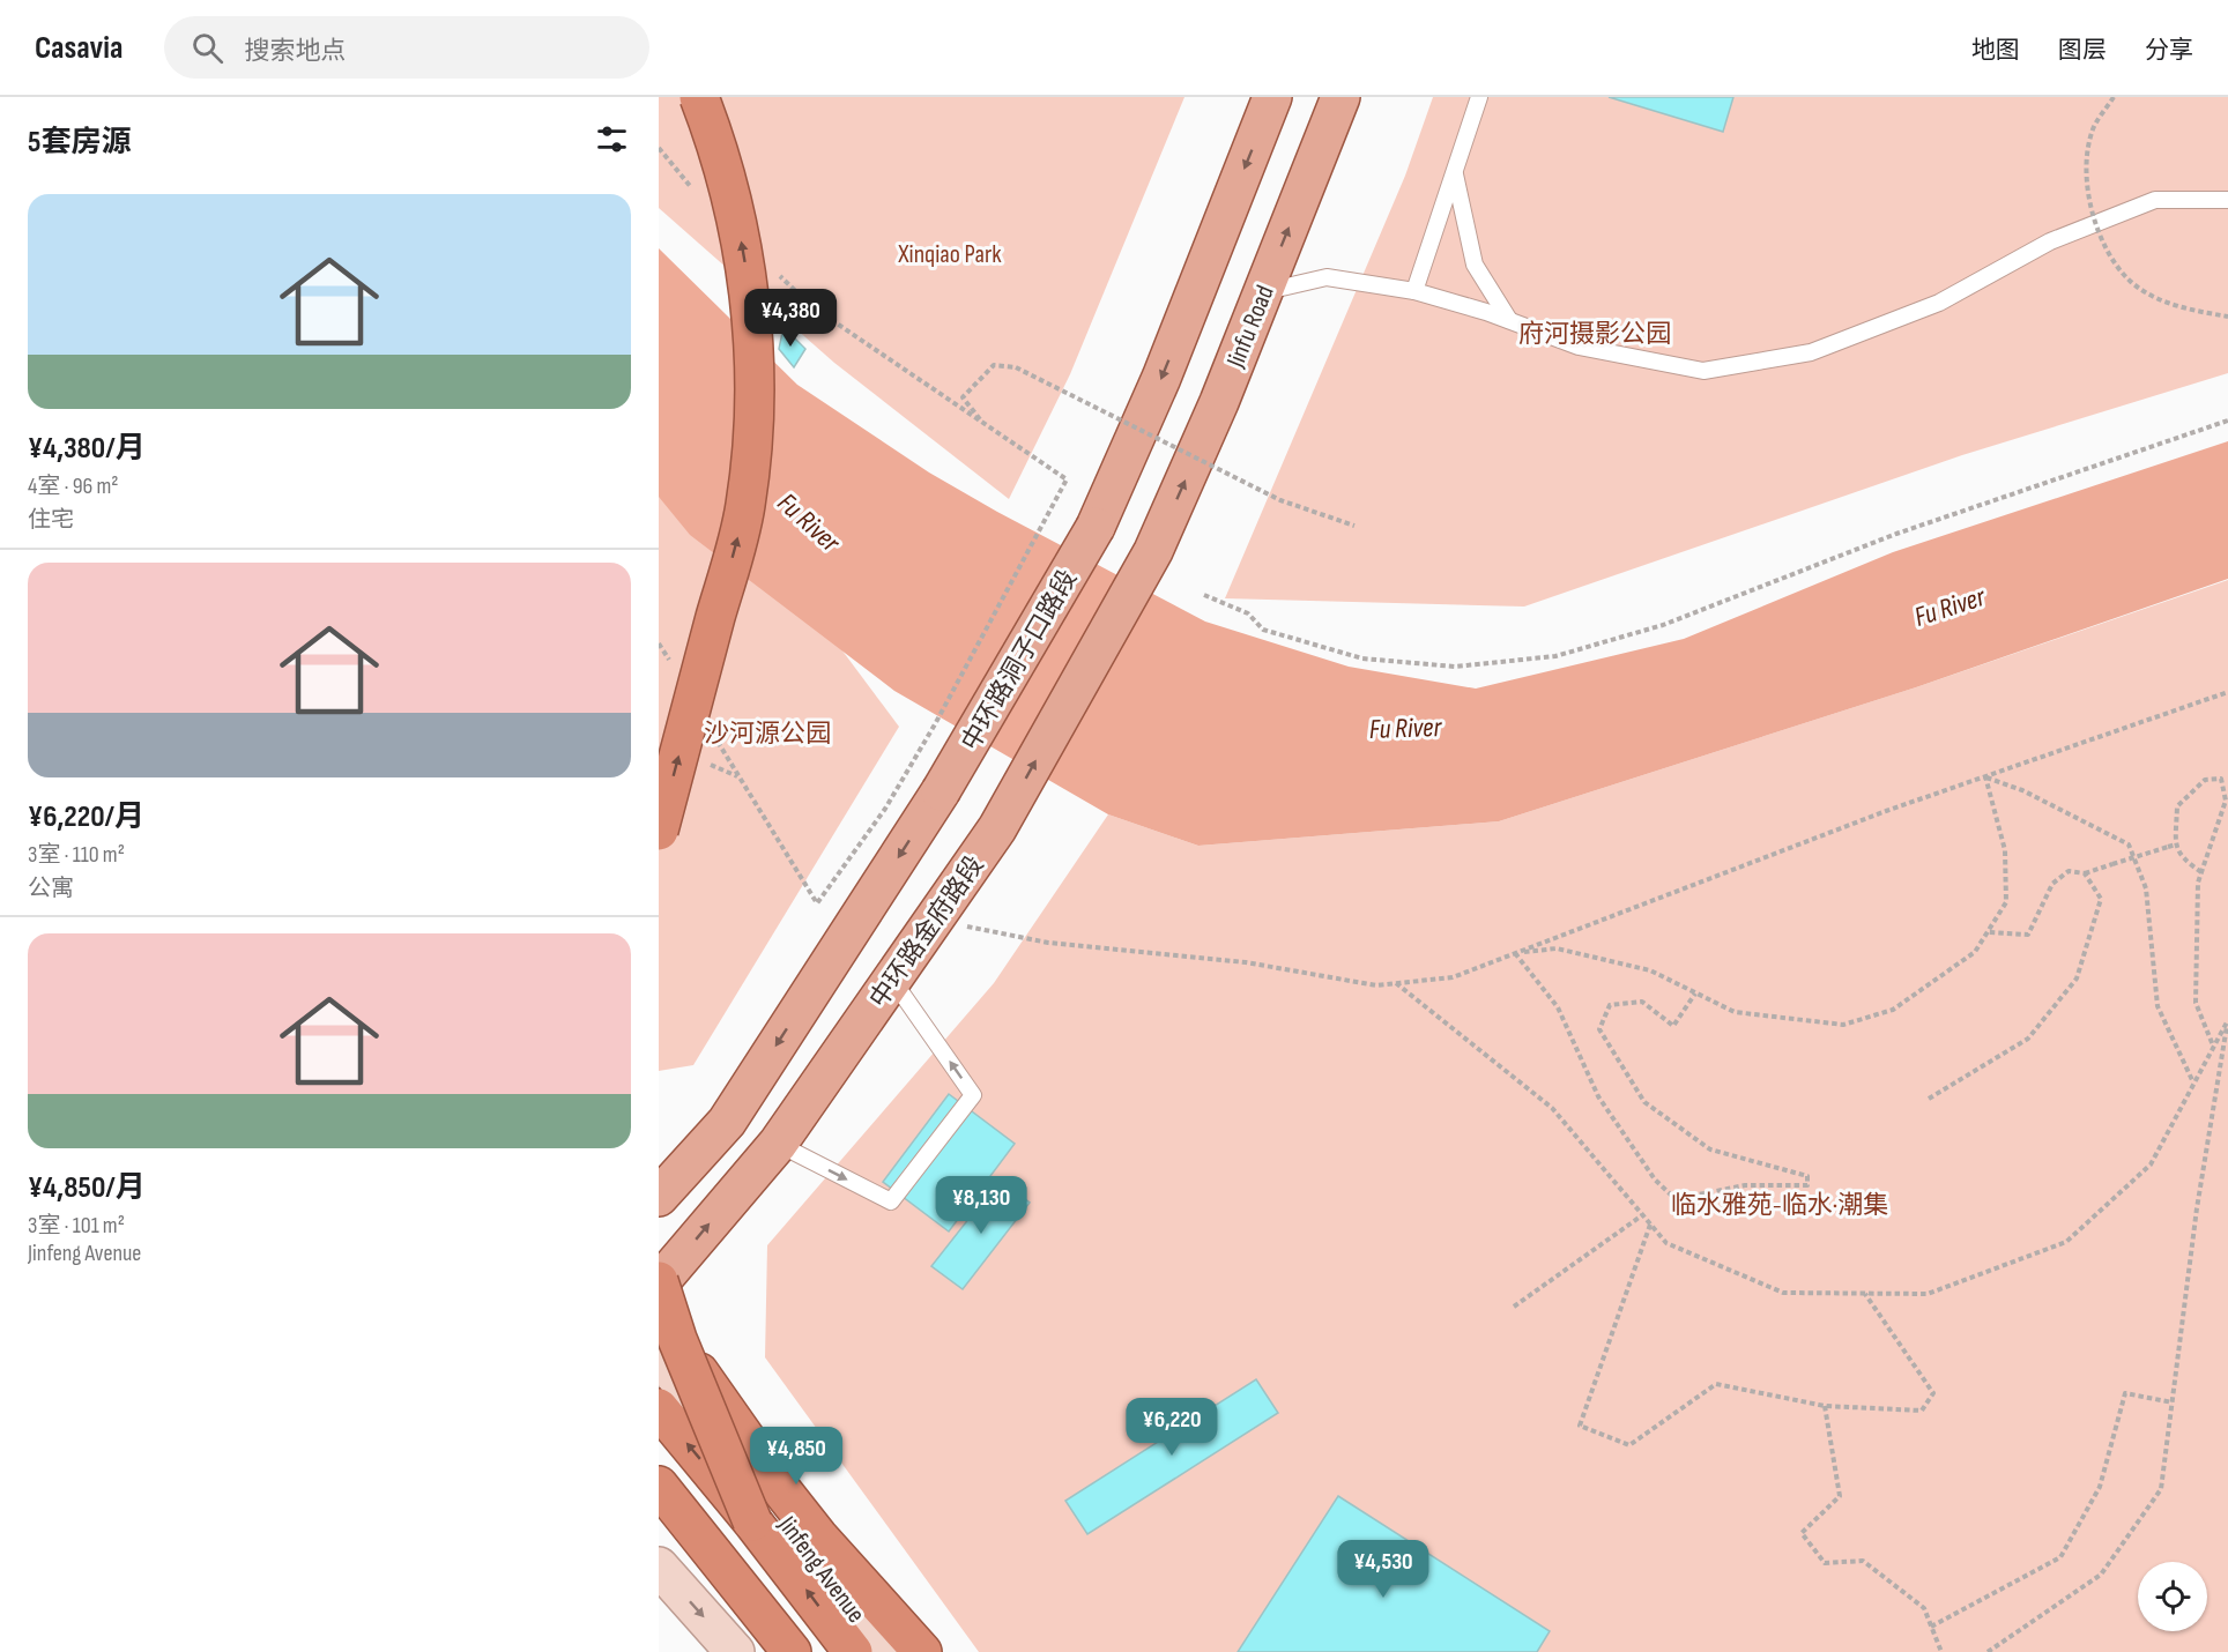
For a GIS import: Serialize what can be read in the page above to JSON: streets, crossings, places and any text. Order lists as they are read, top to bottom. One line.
{"streets":{"highway":["Jinfeng Avenue"],"main road":["Jinfu Road","中环路洞子口路段","中环路金府路段"]},"crossings":[["Jinfu Road","中环路金府路段"]],"one_way":["Jinfu Road","中环路洞子口路段","中环路金府路段"],"water":["Fu River"],"parks":["Xinqiao Park","府河摄影公园","沙河源公园","临水雅苑-临水·潮集"],"page":{"header":"Casavia","search":"搜索地点","nav":["地图","图层","分享"],"heading":"5套房源","list":[{"name":"¥4,380/月","note":"4室 · 96 m² · 住宅"},{"name":"¥6,220/月","note":"3室 · 110 m² · 公寓"},{"name":"¥4,850/月","note":"3室 · 101 m² · Jinfeng Avenue"}],"price":["¥4,380","¥8,130","¥6,220","¥4,850","¥4,530"]}}
